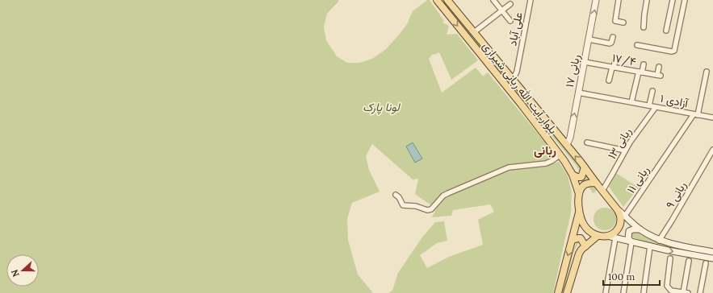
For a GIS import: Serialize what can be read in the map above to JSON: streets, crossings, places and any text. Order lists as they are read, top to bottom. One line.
{"streets":{"main road":["ربانی ۱۷","بلوار آیت الله ربانی شیرازی"],"street":["علی آباد","۱۷/۴","آزادی ۱","ربانی ۱۳","ربانی ۱۱","ربانی ۹"]},"crossings":[["علی آباد","بلوار آیت الله ربانی شیرازی"],["۱۷/۴","ربانی ۱۷"],["ربانی ۱۷","بلوار آیت الله ربانی شیرازی"],["ربانی ۱۷","آزادی ۱"],["بلوار آیت الله ربانی شیرازی","ربانی ۱۳"],["آزادی ۱","ربانی ۱۳"],["آزادی ۱","ربانی ۱۱"]],"one_way":["ربانی ۱۷"],"districts":["ربانی"],"parks":["لونا پارک"],"scale_bar":"100 m","north":"left"}
